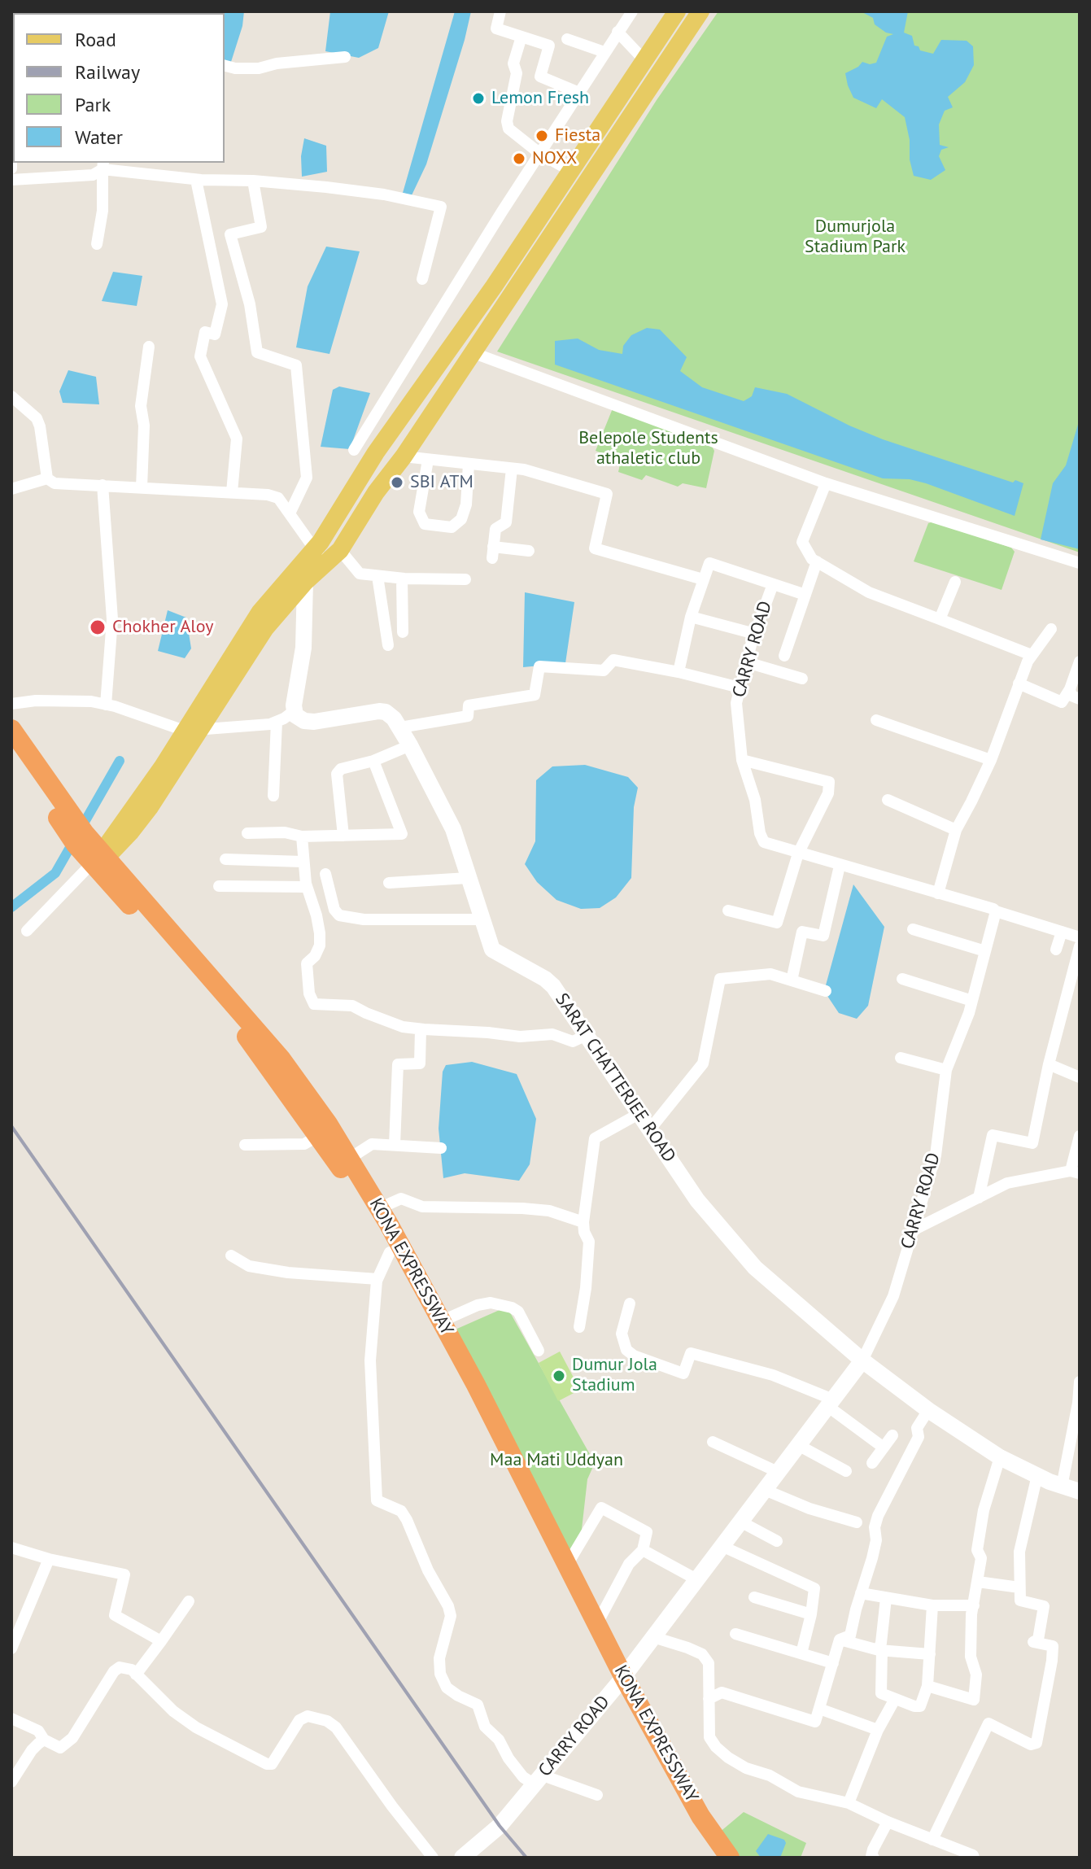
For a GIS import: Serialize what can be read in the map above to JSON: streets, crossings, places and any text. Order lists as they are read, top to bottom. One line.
{"streets":{"highway":["KONA EXPRESSWAY"],"main road":["CARRY ROAD","SARAT CHATTERJEE ROAD"]},"crossings":[["CARRY ROAD","SARAT CHATTERJEE ROAD"],["CARRY ROAD","KONA EXPRESSWAY"]],"parks":["Dumurjola Stadium Park","Belepole Students athaletic club","Maa Mati Uddyan"],"places":["Lemon Fresh","Fiesta","NOXX","SBI ATM","Chokher Aloy","Dumur Jola Stadium"],"legend":["Road","Railway","Park","Water"]}
